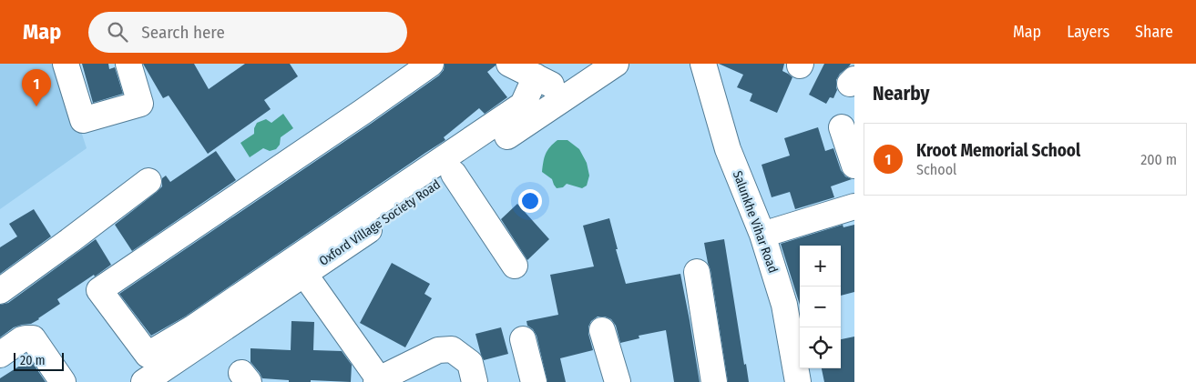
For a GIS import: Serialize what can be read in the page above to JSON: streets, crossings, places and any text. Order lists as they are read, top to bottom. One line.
{"streets":{"street":["Salunkhe Vihar Road","Oxford Village Society Road"]},"scale_bar":"20 m","page":{"header":"Map","search":"Search here","nav":["Map","Layers","Share"],"heading":"Nearby","pins":"1","list":[{"mark":"1","name":"Kroot Memorial School","note":"School","value":"200 m"}],"map_buttons":["+","−"],"scale":"20 m"}}
